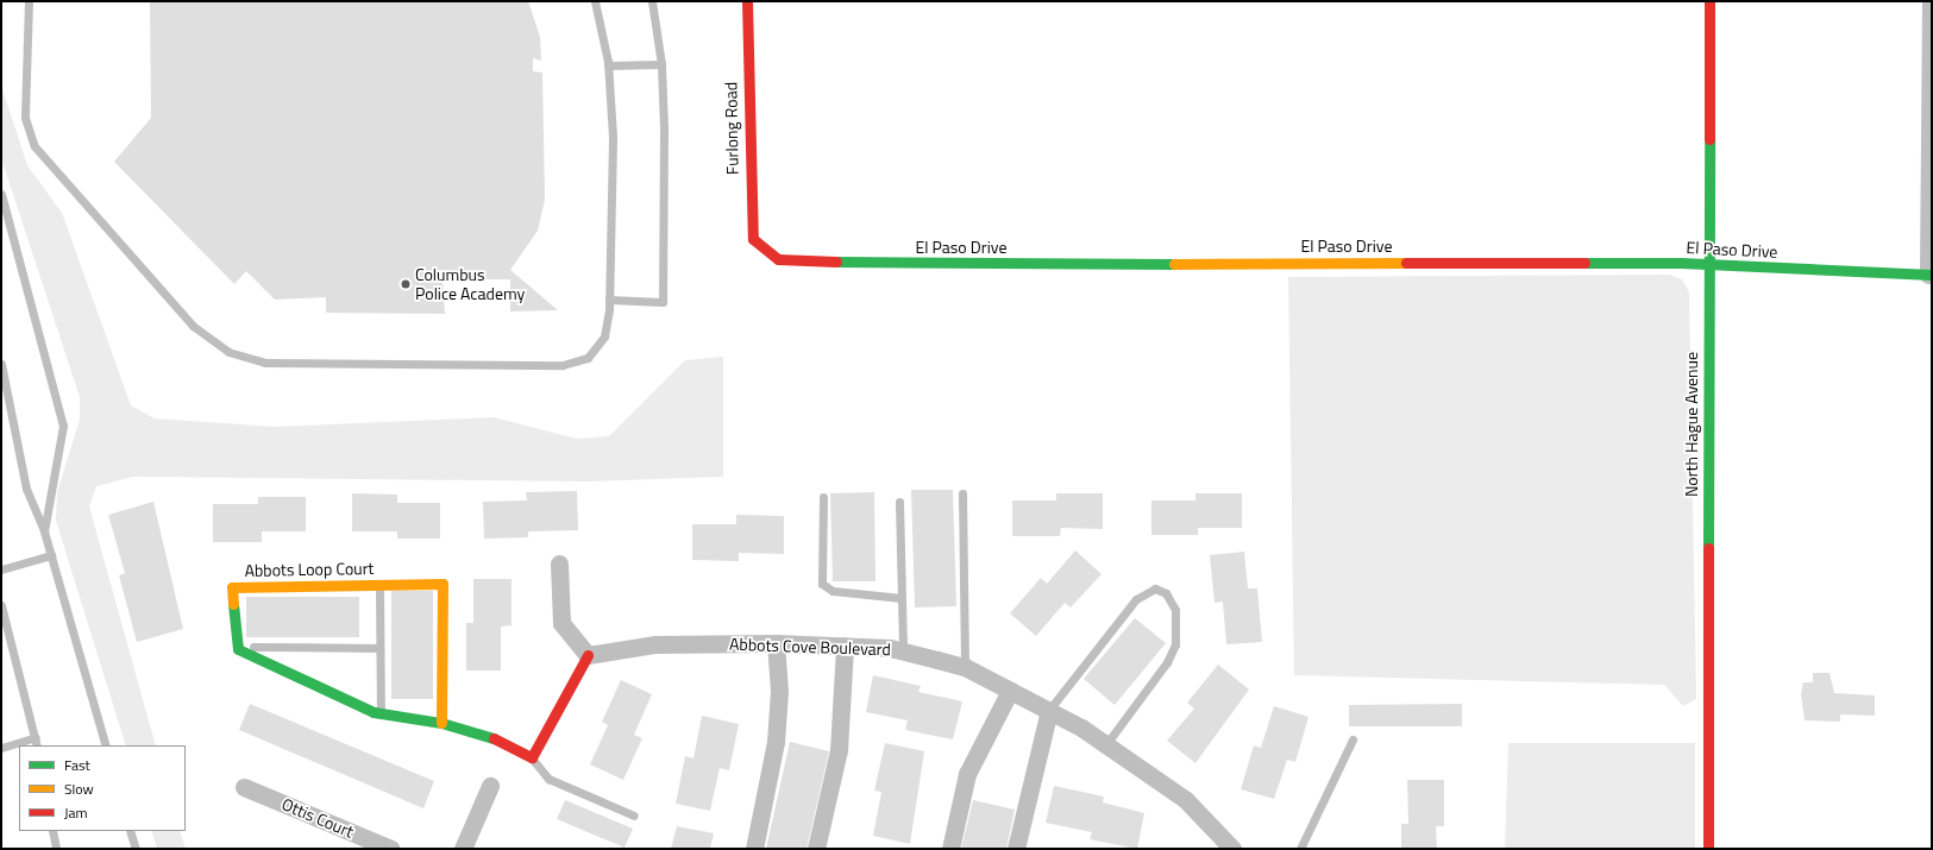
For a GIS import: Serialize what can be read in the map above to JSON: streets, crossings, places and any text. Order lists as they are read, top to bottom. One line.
{"streets":{"street":["Furlong Road","El Paso Drive","North Hague Avenue","Abbots Loop Court","Abbots Cove Boulevard","Ottis Court"]},"crossings":[["Furlong Road","El Paso Drive"],["El Paso Drive","North Hague Avenue"]],"places":["Columbus Police Academy"],"legend":["Fast","Slow","Jam"]}
